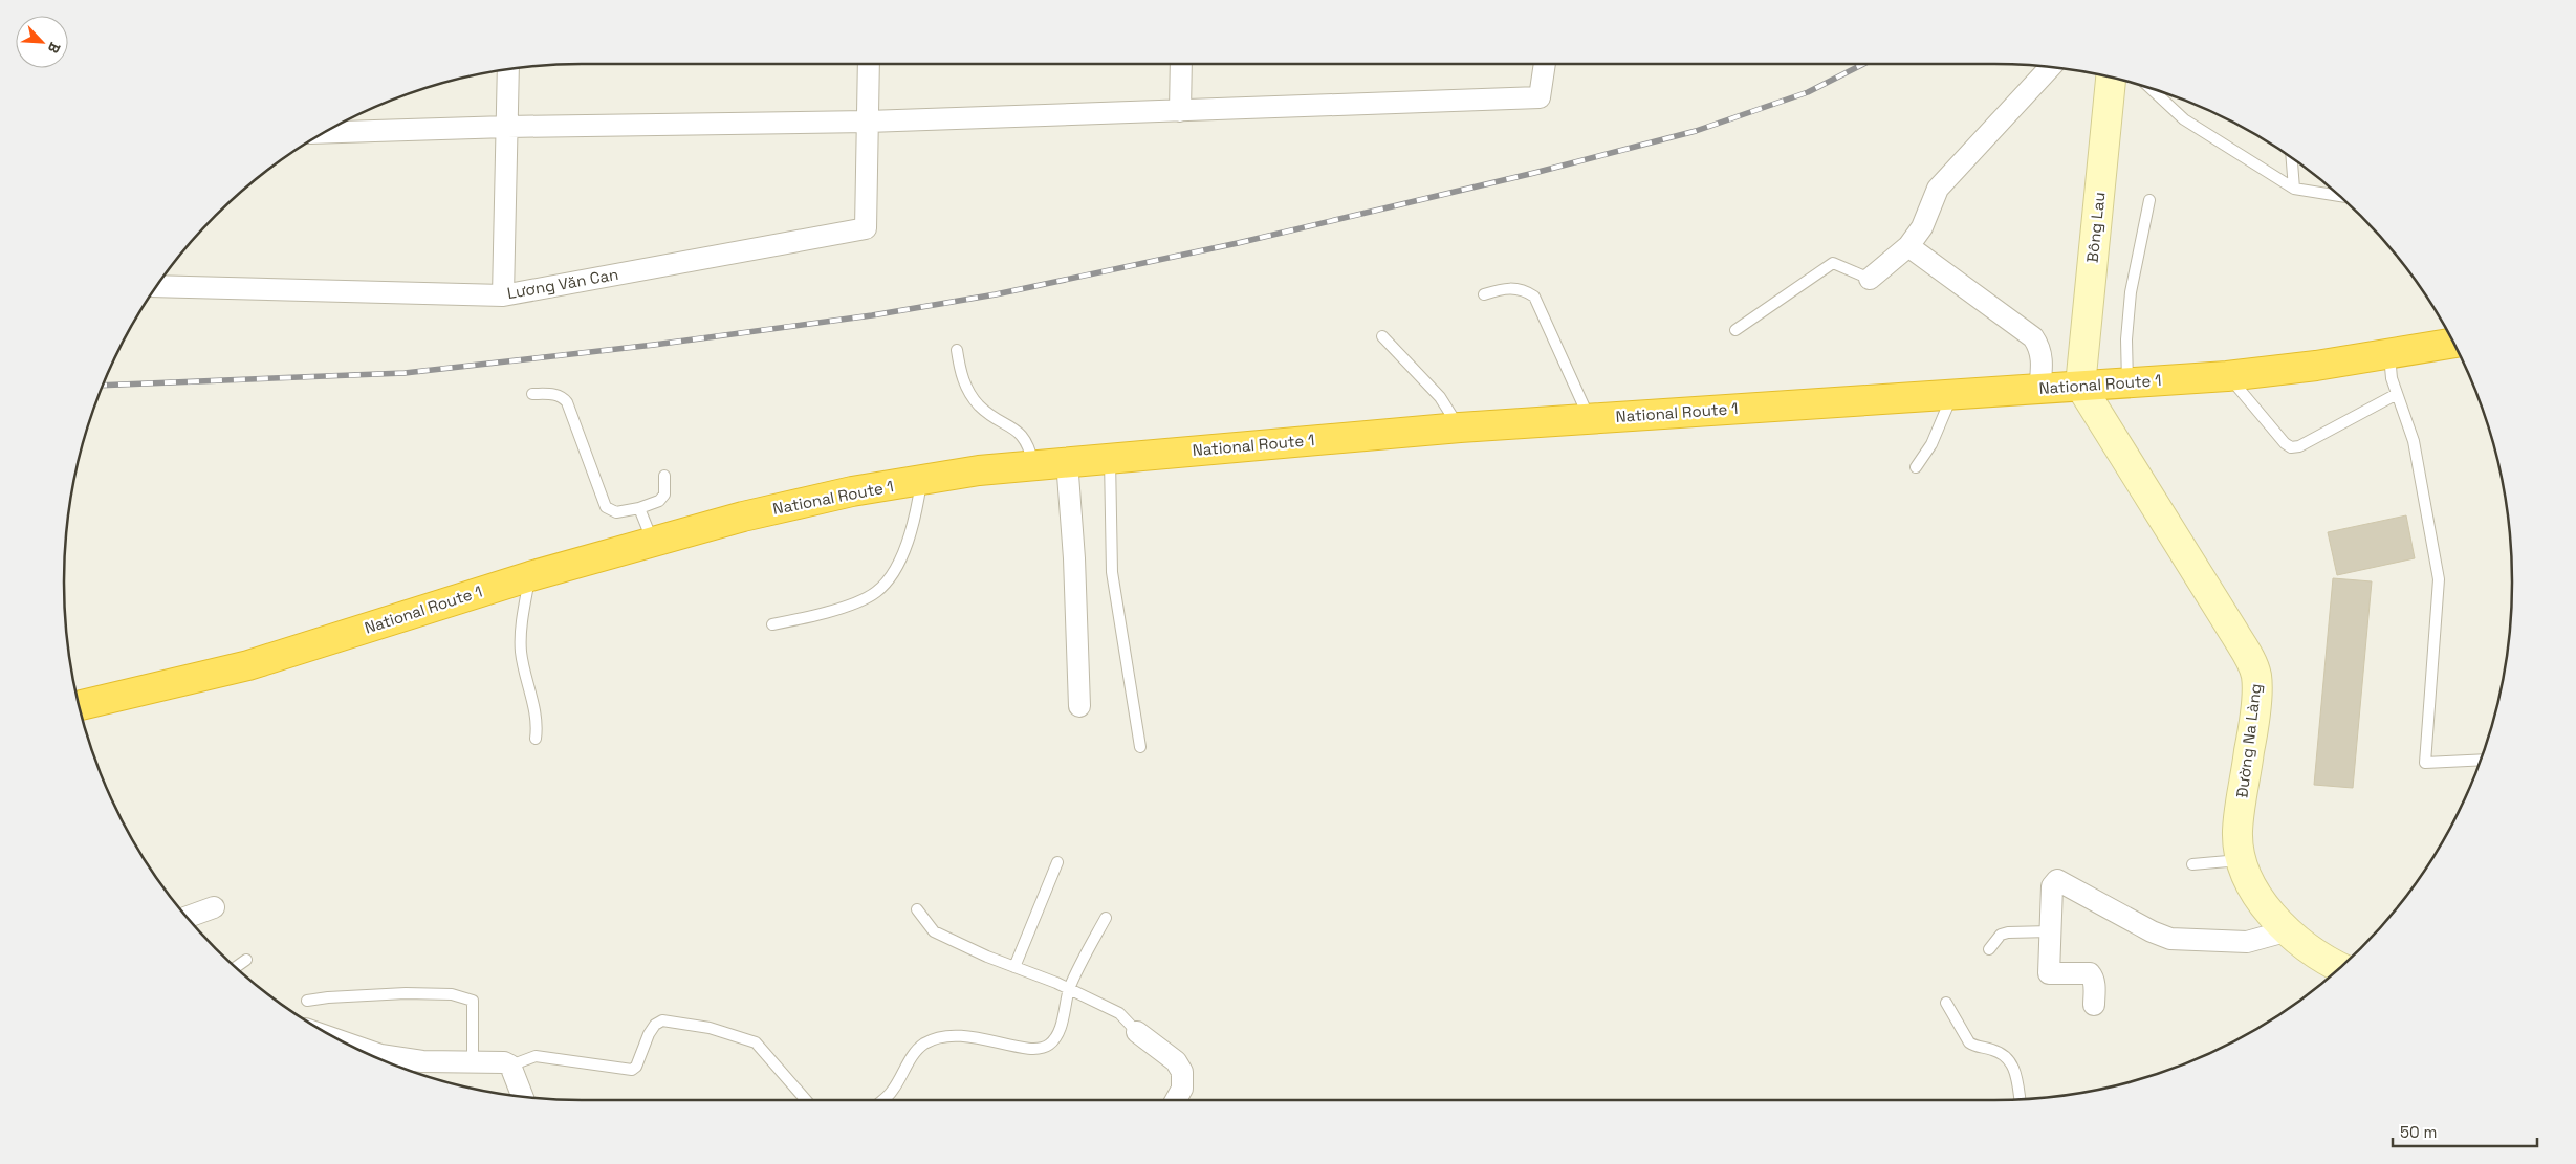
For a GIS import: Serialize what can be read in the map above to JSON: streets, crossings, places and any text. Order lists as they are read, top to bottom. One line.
{"streets":{"highway":["National Route 1"],"main road":["Bông Lau","Đường Na Làng"],"street":["Lương Văn Can"]},"crossings":[["Bông Lau","National Route 1"],["Bông Lau","Đường Na Làng"],["National Route 1","Đường Na Làng"]],"scale_bar":"50 m","north":"bottom right"}
